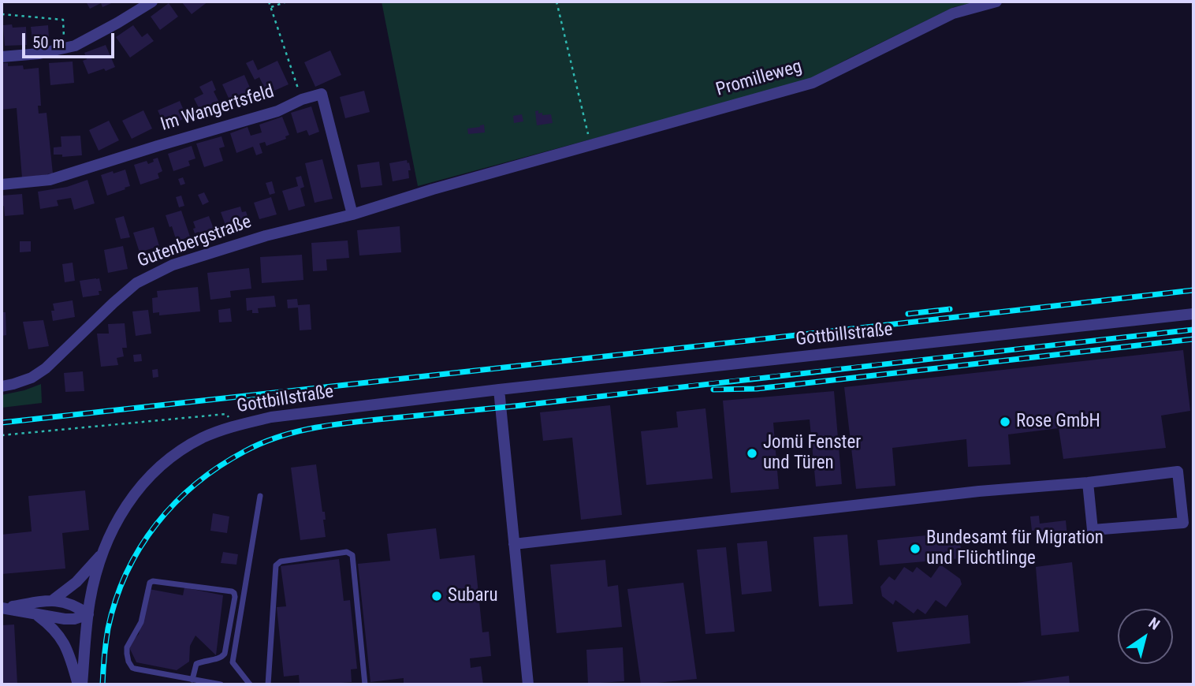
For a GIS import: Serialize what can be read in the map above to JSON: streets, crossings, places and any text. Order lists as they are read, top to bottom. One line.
{"streets":{"street":["Promilleweg","Im Wangertsfeld","Gutenbergstraße","Gottbillstraße"]},"crossings":[["Promilleweg","Gutenbergstraße"],["Im Wangertsfeld","Gutenbergstraße"]],"places":["Rose GmbH","Jomü Fenster und Türen","Bundesamt für Migration und Flüchtlinge","Subaru"],"scale_bar":"50 m","north":"top right"}
